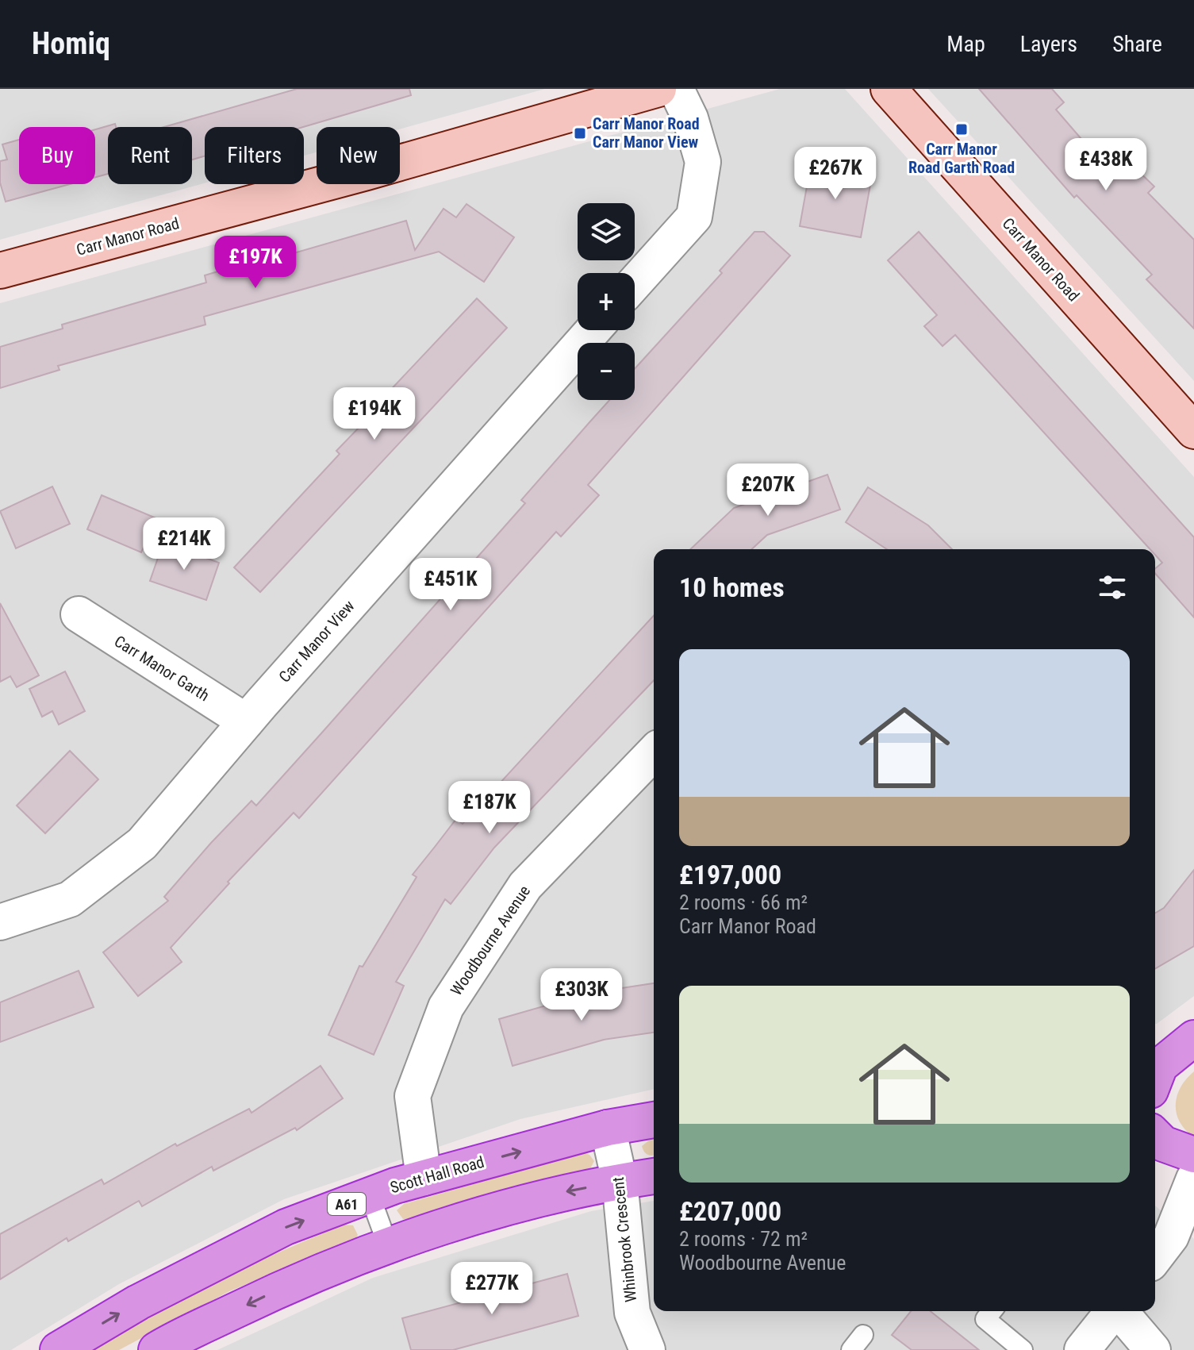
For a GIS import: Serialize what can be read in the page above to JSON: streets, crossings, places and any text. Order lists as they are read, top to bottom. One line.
{"streets":{"highway":["Scott Hall Road","A61"],"street":["Carr Manor Road","Carr Manor View","Carr Manor Garth","Woodbourne Avenue","Whinbrook Crescent"]},"crossings":[["Carr Manor View","Carr Manor Garth"],["Woodbourne Avenue","Scott Hall Road"],["Scott Hall Road","Whinbrook Crescent"]],"places":{"transit":["Carr Manor Road Garth Road","Carr Manor Road Carr Manor View"]},"page":{"header":"Homiq","nav":["Map","Layers","Share"],"chip":["Buy","Rent","Filters","New"],"price":["£438K","£267K","£197K","£194K","£207K","£214K","£451K","£187K","£303K","£277K"],"map_buttons":["+","−"],"heading":"10 homes","list":[{"name":"£197,000","note":"2 rooms · 66 m² · Carr Manor Road"},{"name":"£207,000","note":"2 rooms · 72 m² · Woodbourne Avenue"}]}}
